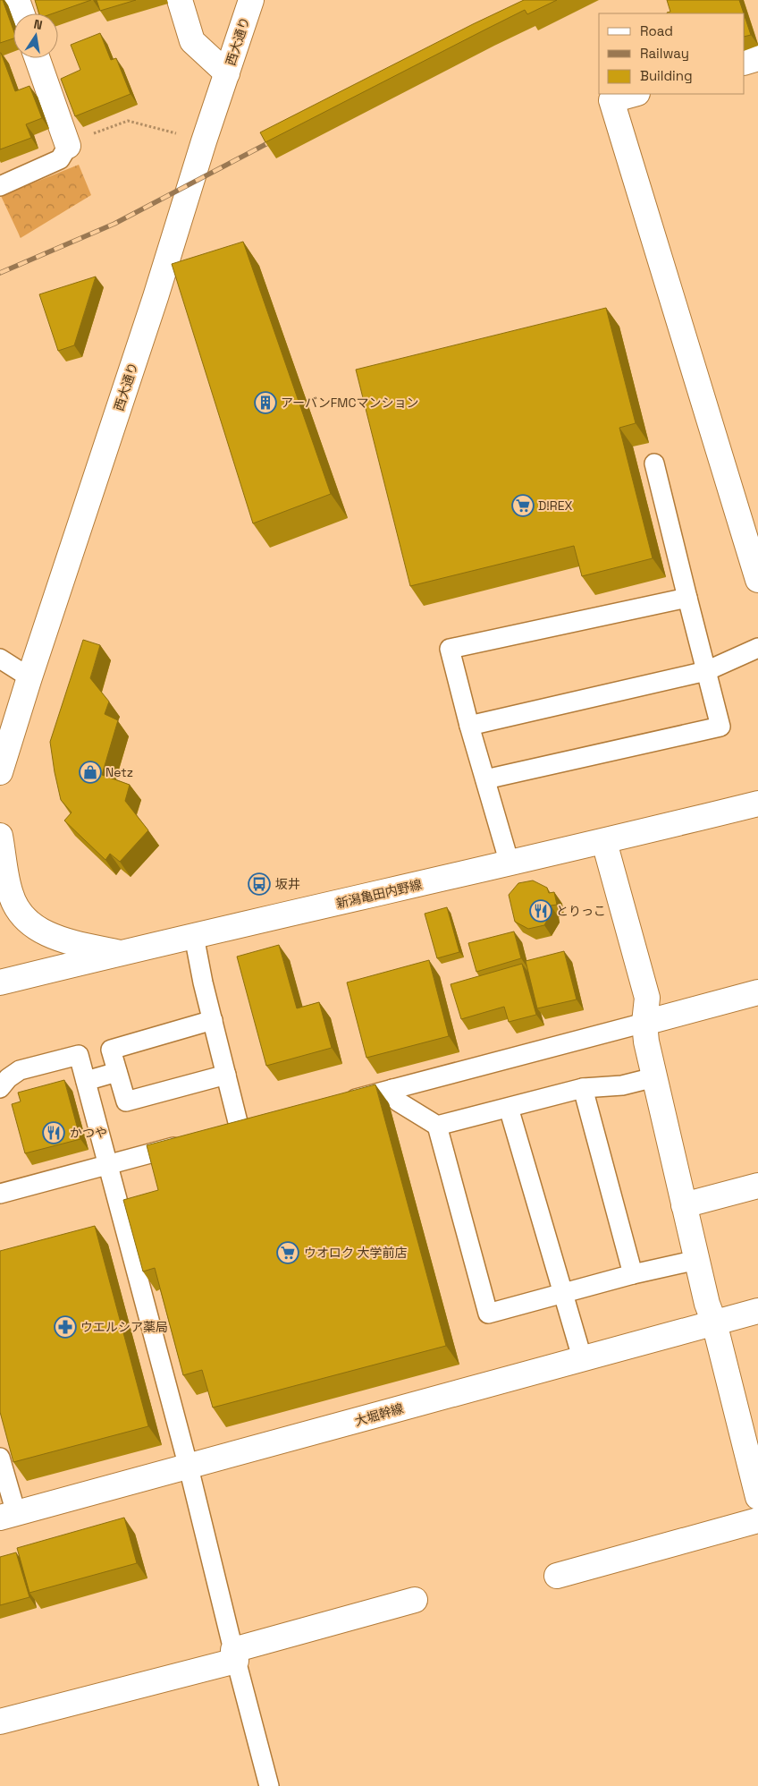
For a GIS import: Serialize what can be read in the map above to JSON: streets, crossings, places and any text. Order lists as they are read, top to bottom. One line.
{"streets":{"street":["西大通り","新潟亀田内野線","大堀幹線"]},"places":{"building":["アーバンFMCマンション"],"supermarket":["D!REX","ウオロク 大学前店"],"shop":["Netz"],"bus stop":["坂井"],"restaurant":["とりっこ","かつや"],"pharmacy":["ウエルシア薬局"]},"legend":["Road","Railway","Building"],"north":"top"}
